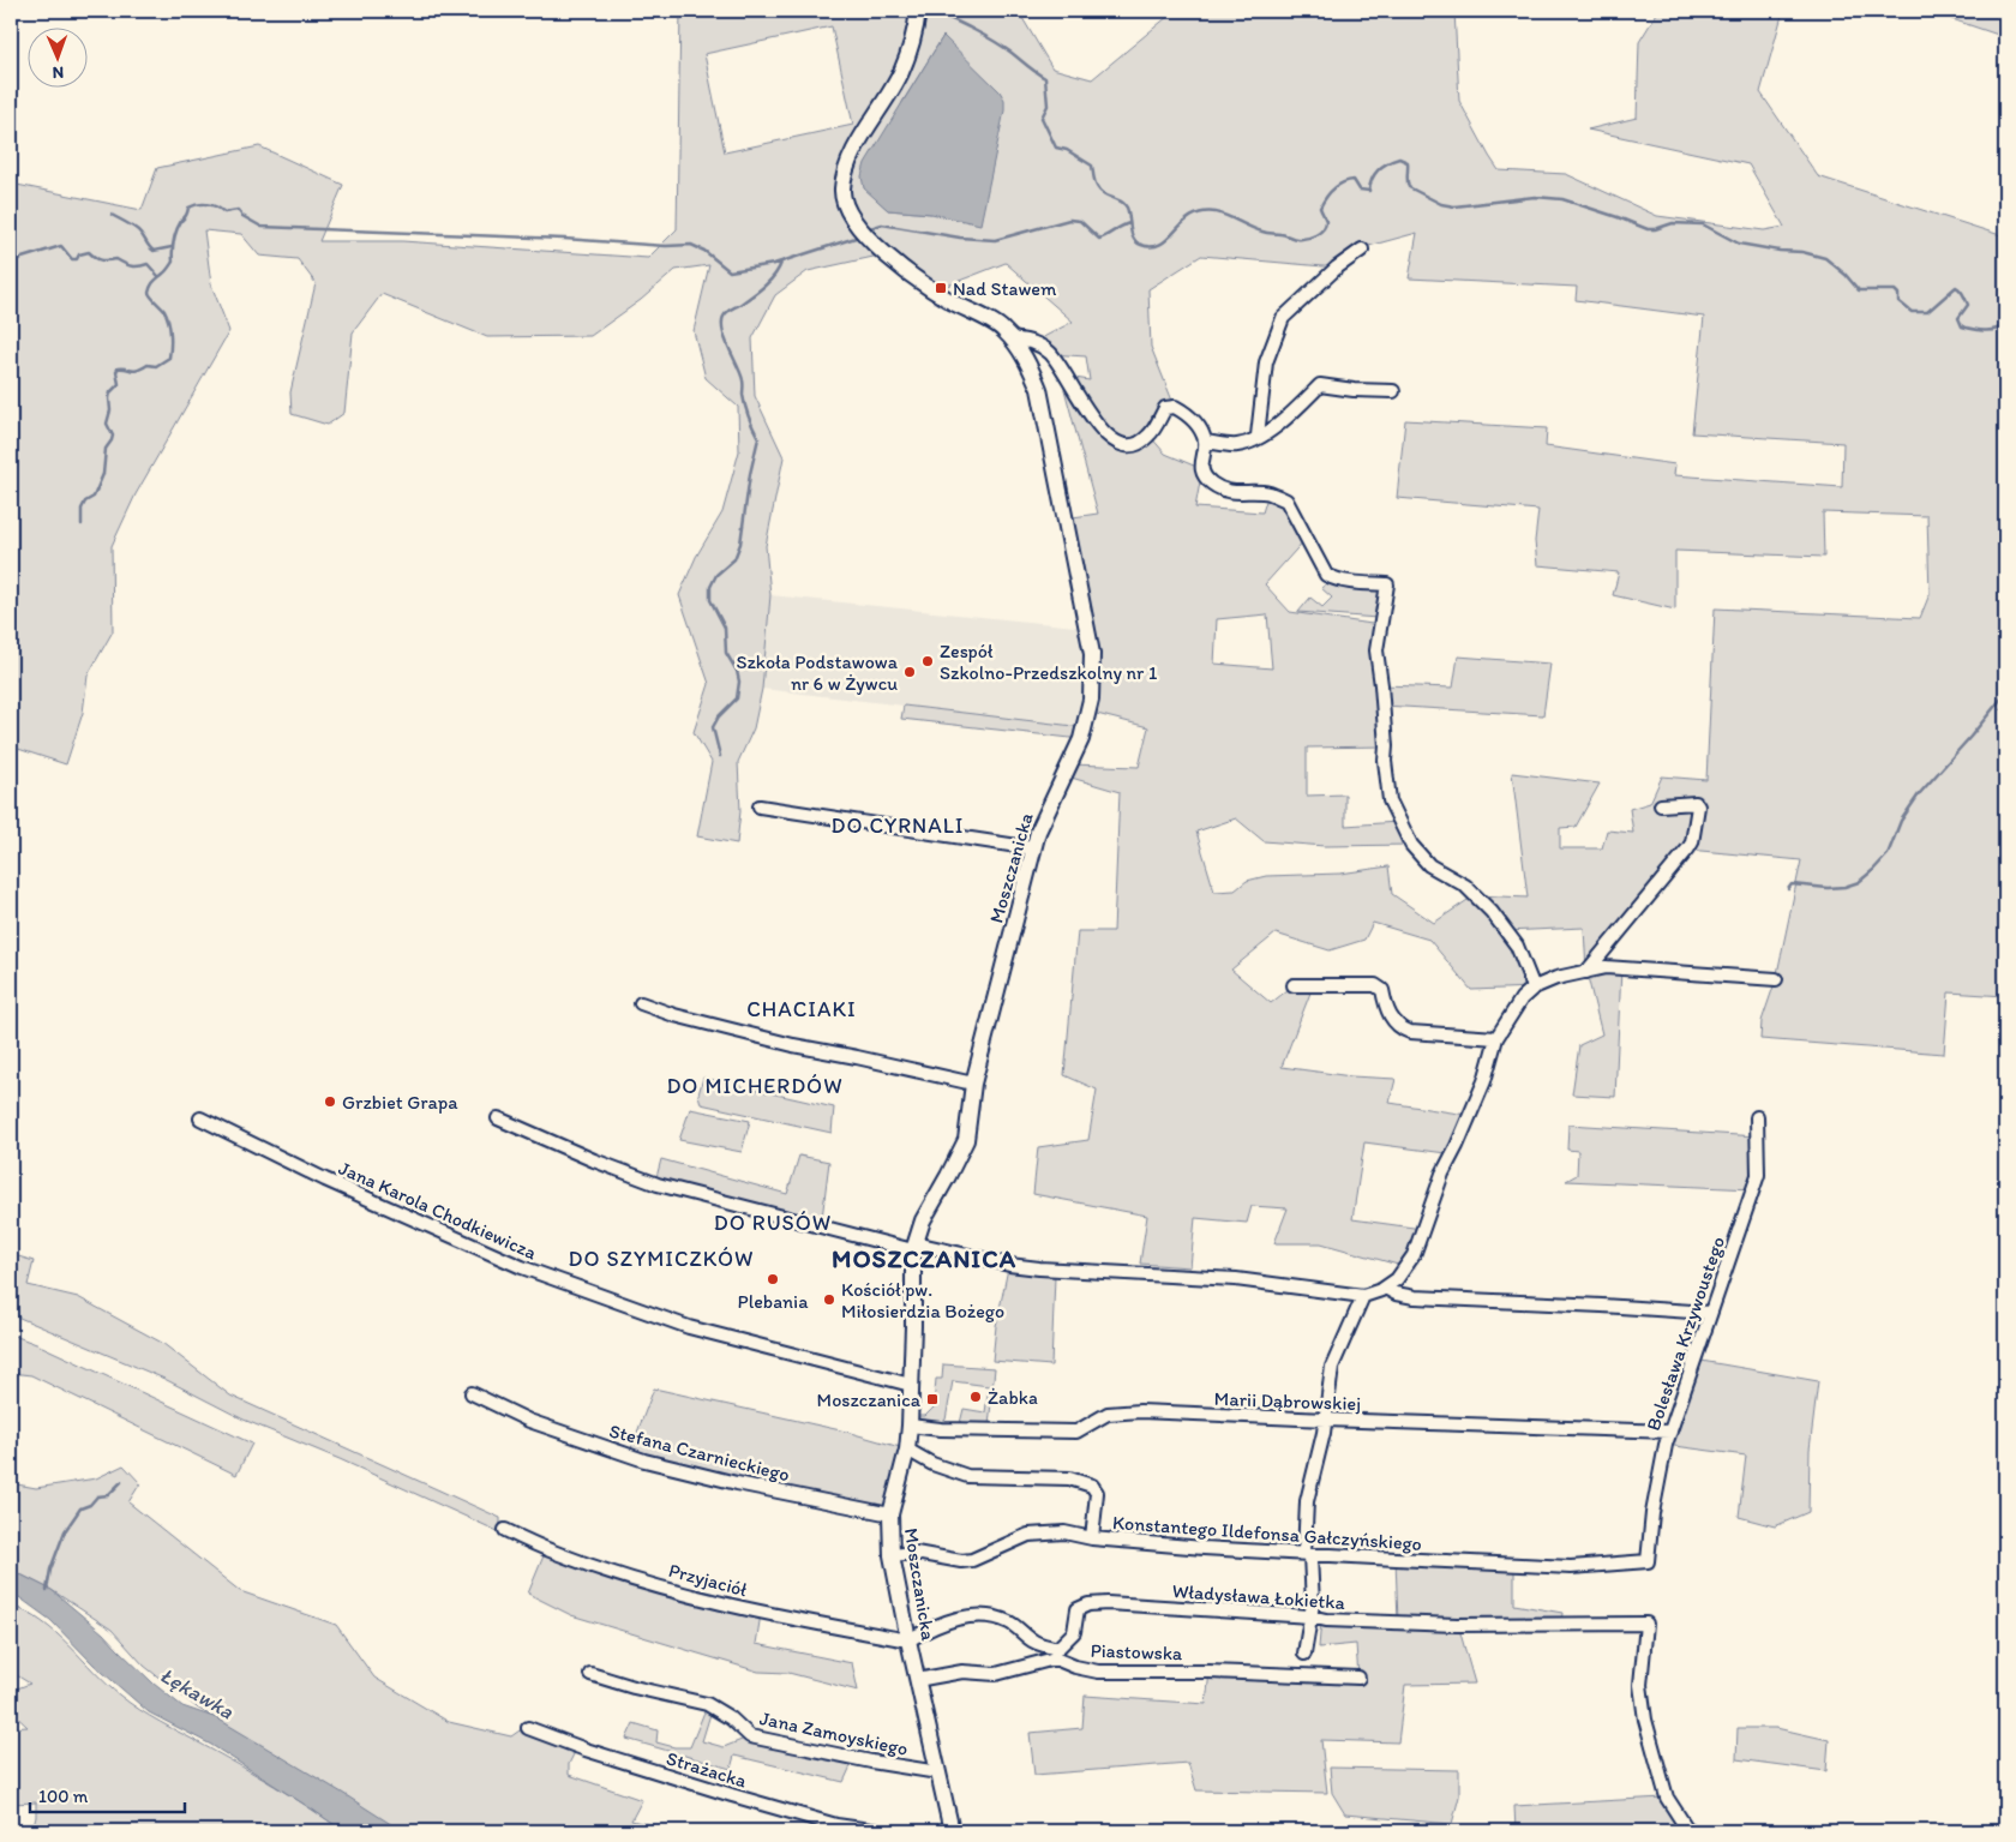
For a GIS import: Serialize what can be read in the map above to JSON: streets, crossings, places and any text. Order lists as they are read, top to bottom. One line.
{"streets":{"street":["Moszczanicka","Jana Karola Chodkiewicza","Bolesława Krzywoustego","Marii Dąbrowskiej","Stefana Czarnieckiego","Konstantego Ildefonsa Gałczyńskiego","Przyjaciół","Władysława Łokietka","Piastowska","Jana Zamoyskiego","Strażacka"]},"crossings":[["Moszczanicka","Jana Karola Chodkiewicza"],["Moszczanicka","Marii Dąbrowskiej"],["Moszczanicka","Stefana Czarnieckiego"],["Moszczanicka","Konstantego Ildefonsa Gałczyńskiego"],["Moszczanicka","Przyjaciół"],["Moszczanicka","Jana Zamoyskiego"],["Bolesława Krzywoustego","Marii Dąbrowskiej"],["Bolesława Krzywoustego","Konstantego Ildefonsa Gałczyńskiego"],["Władysława Łokietka","Piastowska"]],"districts":["DO CYRNALI","CHACIAKI","DO MICHERDÓW","DO RUSÓW","DO SZYMICZKÓW","MOSZCZANICA"],"water":["Łękawka"],"places":{"transit":["Nad Stawem","Moszczanica"],"other":["Zespół Szkolno-Przedszkolny nr 1","Szkoła Podstawowa nr 6 w Żywcu","Grzbiet Grapa","Plebania","Kościół pw. Miłosierdzia Bożego","Żabka"]},"scale_bar":"100 m","north":"bottom"}
